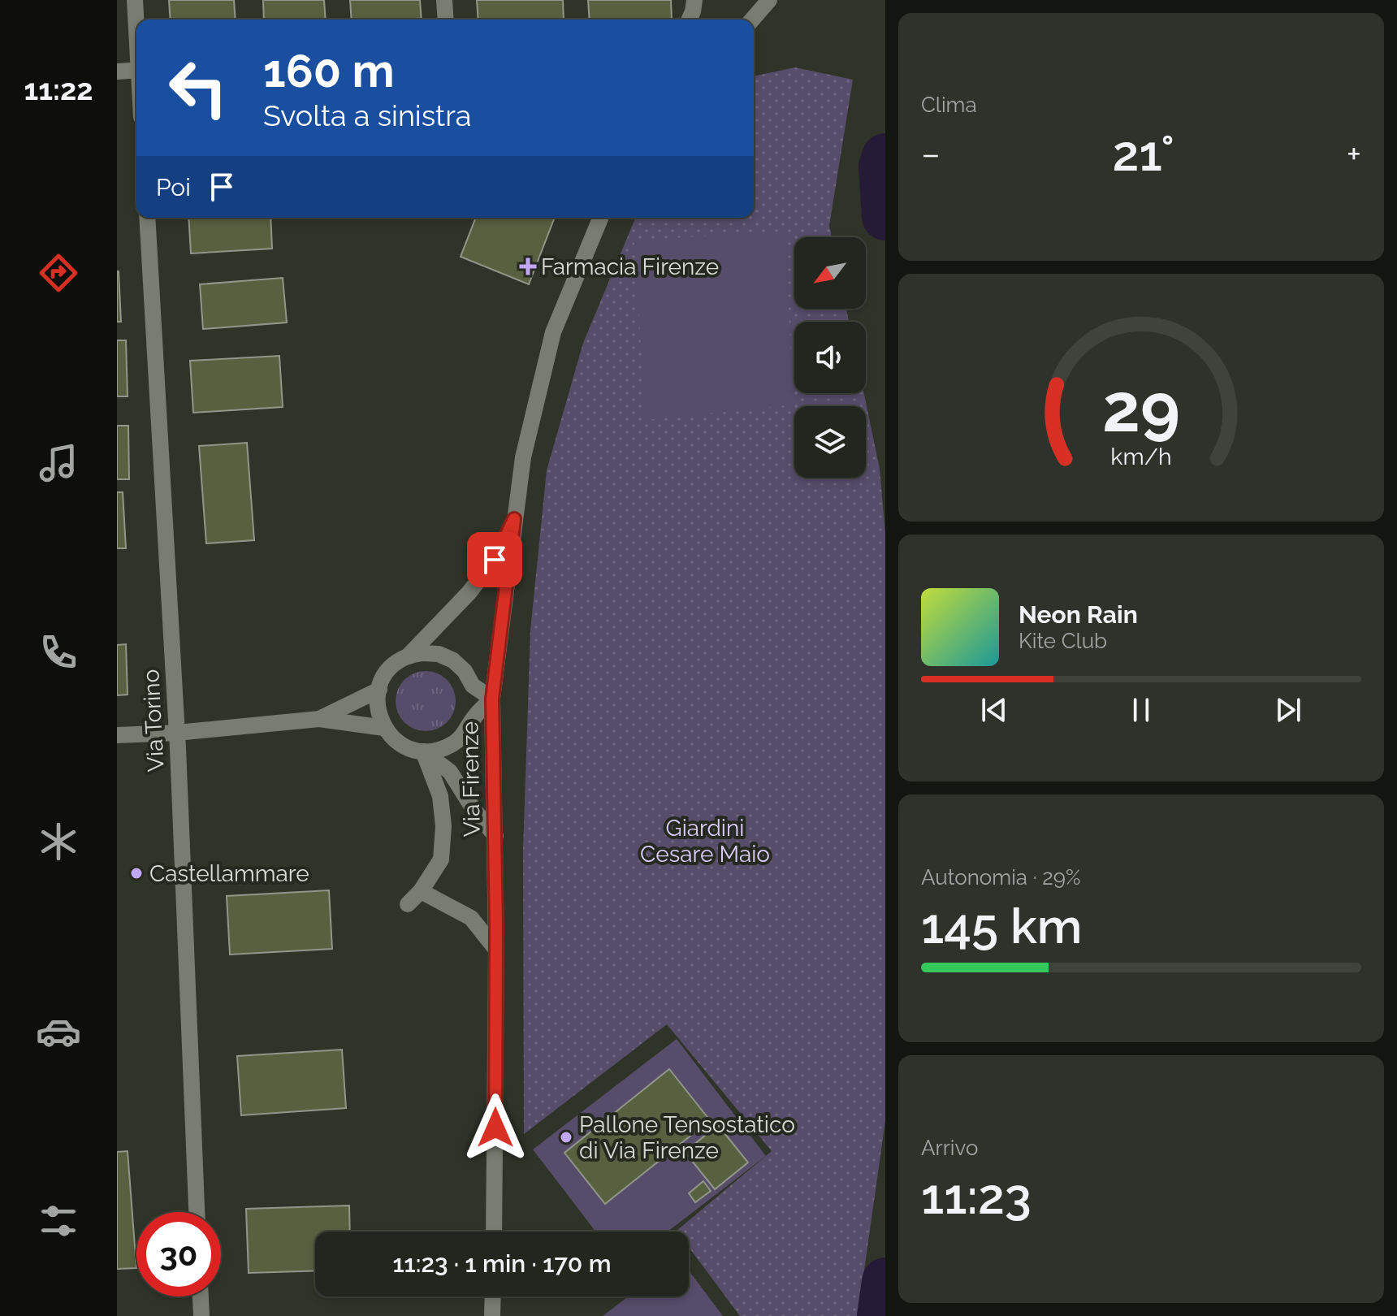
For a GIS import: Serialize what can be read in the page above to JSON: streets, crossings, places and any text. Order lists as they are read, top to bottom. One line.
{"streets":{"street":["Via Torino","Via Firenze"]},"parks":["Giardini Cesare Maio"],"places":{"health":["Farmacia Firenze"],"other":["Castellammare","Pallone Tensostatico di Via Firenze"]},"north":"bottom left","page":{"tabs":"11:22","tile":["Clima",["Autonomia · 29%","145 km"],["Arrivo","11:23"]],"turn":["160 m","Svolta a sinistra"],"heat":["−","21°","+"],"then":"Poi","song":["Neon Rain","Kite Club"],"limit":"30","trip":"11:23 · 1 min · 170 m","gauge":["29","km/h"]}}
